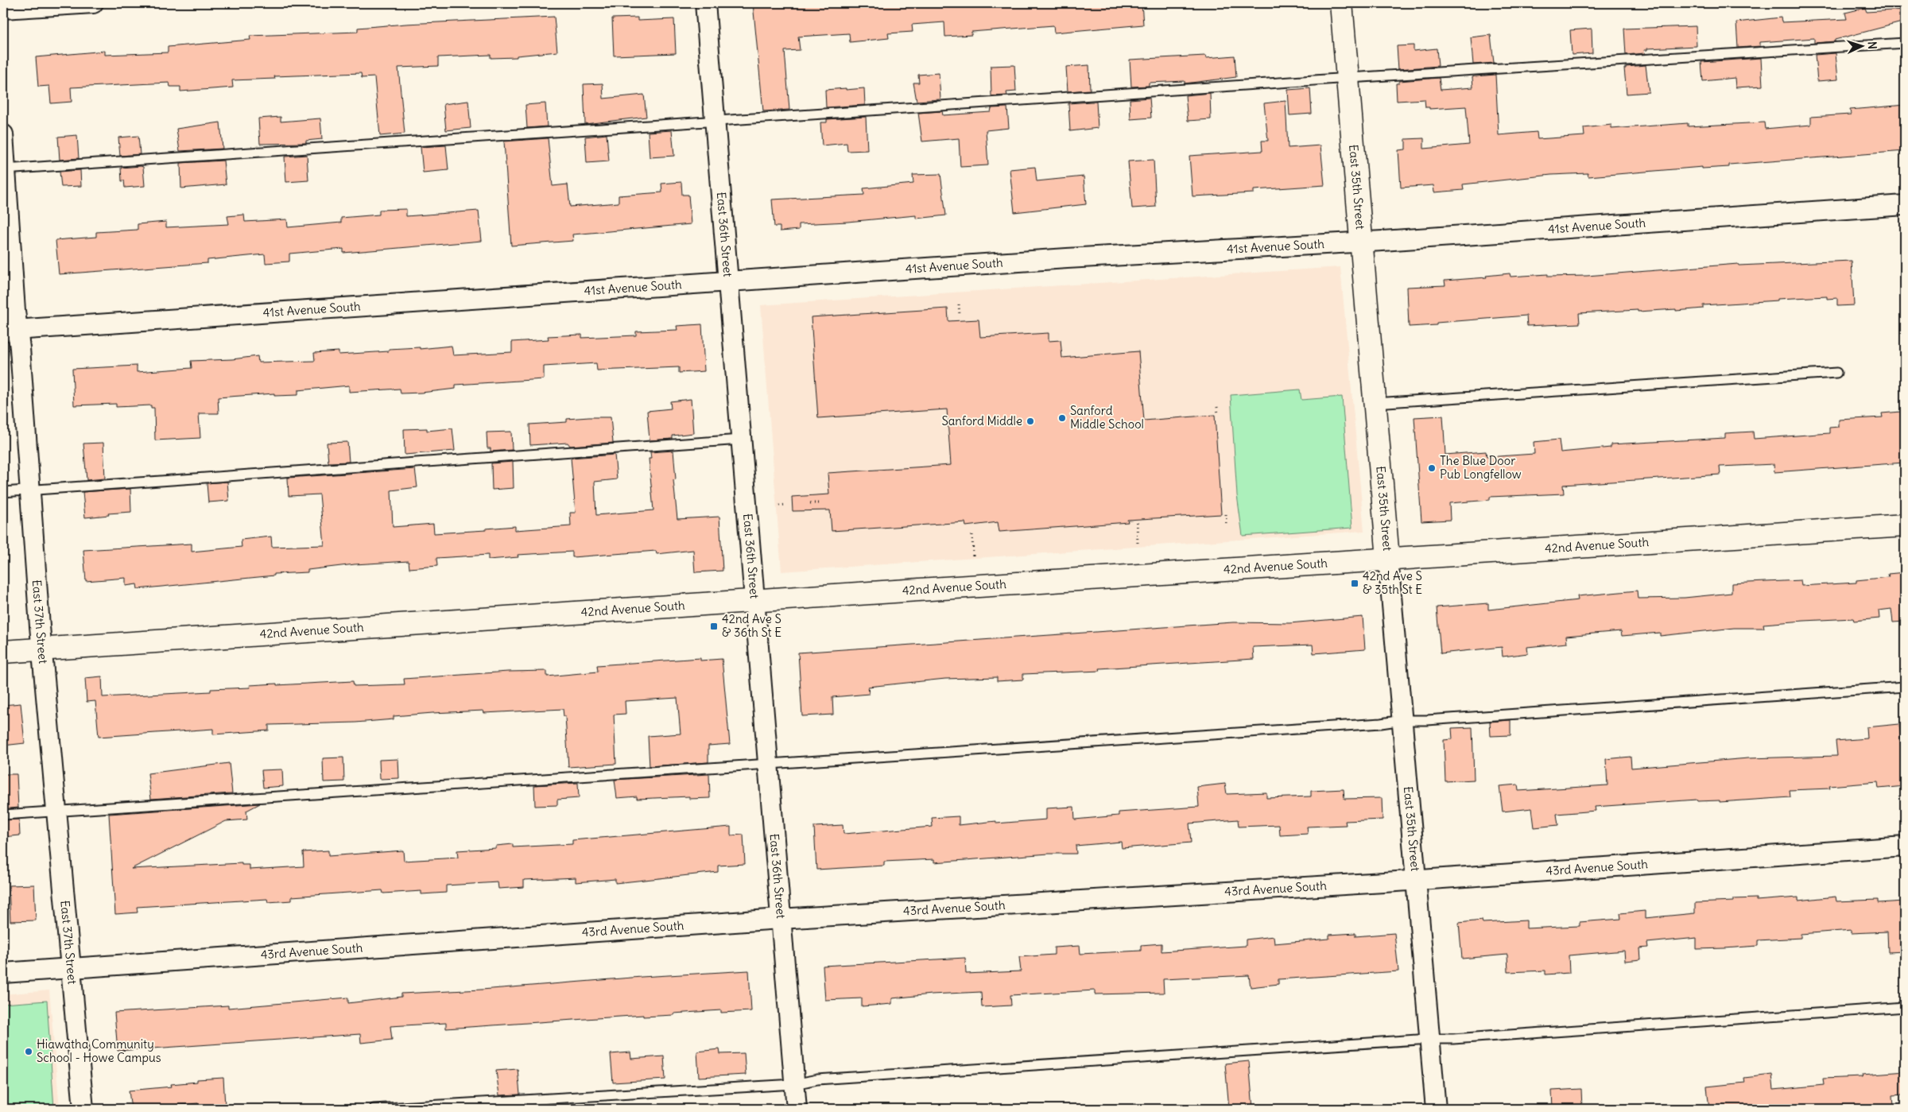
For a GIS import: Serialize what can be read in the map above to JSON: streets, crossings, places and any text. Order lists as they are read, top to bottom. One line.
{"streets":{"street":["East 35th Street","41st Avenue South","East 36th Street","42nd Avenue South","East 37th Street","43rd Avenue South"]},"crossings":[["East 35th Street","41st Avenue South"],["East 35th Street","42nd Avenue South"],["East 35th Street","43rd Avenue South"],["41st Avenue South","East 36th Street"],["41st Avenue South","East 37th Street"],["East 36th Street","42nd Avenue South"],["East 36th Street","43rd Avenue South"],["42nd Avenue South","East 37th Street"],["East 37th Street","43rd Avenue South"]],"places":{"other":["Sanford Middle School","Sanford Middle","The Blue Door Pub Longfellow","Hiawatha Community School - Howe Campus"],"transit":["42nd Ave S & 35th St E","42nd Ave S & 36th St E"]},"north":"right"}
